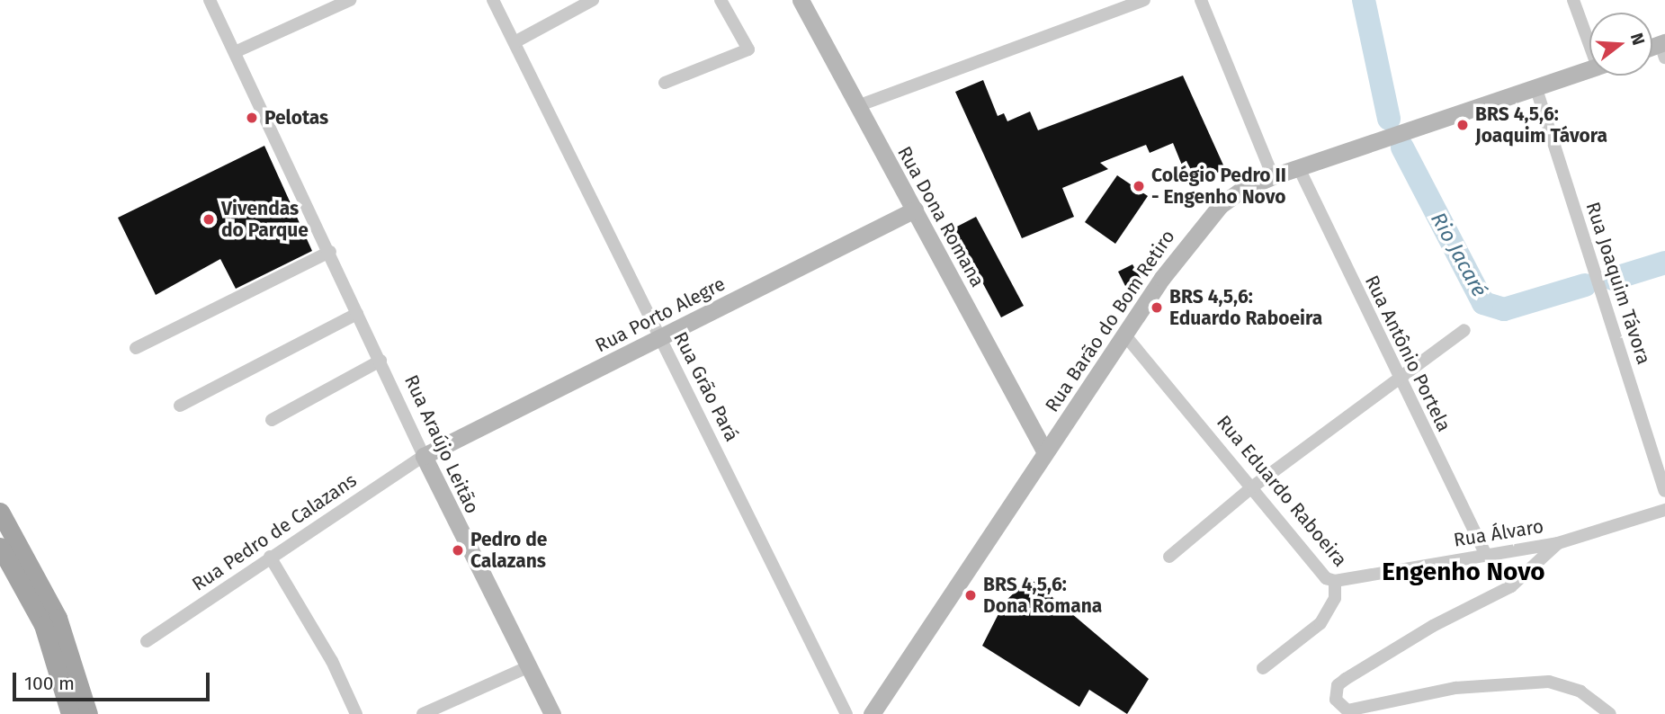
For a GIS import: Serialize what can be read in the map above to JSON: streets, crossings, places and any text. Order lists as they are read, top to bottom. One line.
{"streets":{"street":["Rua Dona Romana","Rua Joaquim Távora","Rua Porto Alegre","Rua Barão do Bom Retiro","Rua Antônio Portela","Rua Grão Pará","Rua Araújo Leitão","Rua Eduardo Raboeira","Rua Pedro de Calazans","Rua Álvaro"]},"crossings":[["Rua Dona Romana","Rua Porto Alegre"],["Rua Dona Romana","Rua Barão do Bom Retiro"],["Rua Joaquim Távora","Rua Barão do Bom Retiro"],["Rua Porto Alegre","Rua Grão Pará"],["Rua Porto Alegre","Rua Araújo Leitão"],["Rua Porto Alegre","Rua Pedro de Calazans"],["Rua Barão do Bom Retiro","Rua Antônio Portela"],["Rua Barão do Bom Retiro","Rua Eduardo Raboeira"],["Rua Antônio Portela","Rua Álvaro"],["Rua Araújo Leitão","Rua Pedro de Calazans"],["Rua Eduardo Raboeira","Rua Álvaro"]],"districts":["Engenho Novo"],"water":["Rio Jacaré"],"places":["Pelotas","BRS 4,5,6: Joaquim Távora","Colégio Pedro II - Engenho Novo","Vivendas do Parque","BRS 4,5,6: Eduardo Raboeira","Pedro de Calazans","BRS 4,5,6: Dona Romana"],"scale_bar":"100 m","north":"right"}
